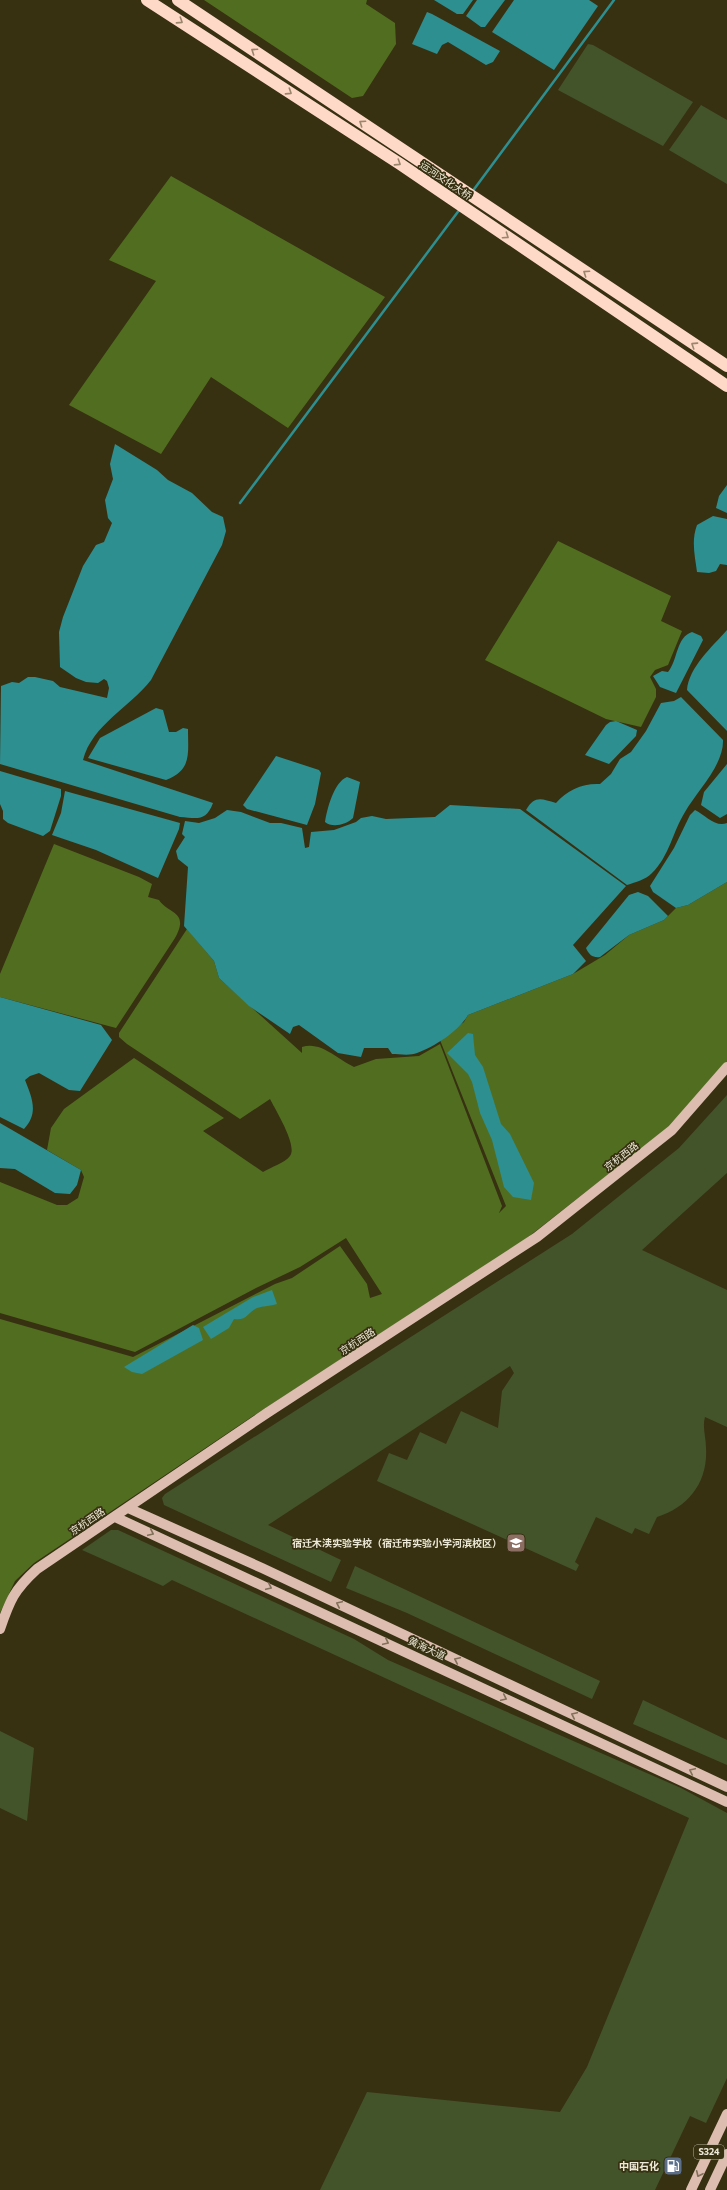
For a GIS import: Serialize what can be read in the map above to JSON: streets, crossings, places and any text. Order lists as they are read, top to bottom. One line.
{"streets":{"highway":["运河文化大桥"],"main road":["京杭西路","黄海大道","S324"]},"crossings":[["京杭西路","黄海大道"]],"places":{"school or university":["宿迁木渎实验学校（宿迁市实验小学河滨校区）"],"fuel station":["中国石化"]}}
